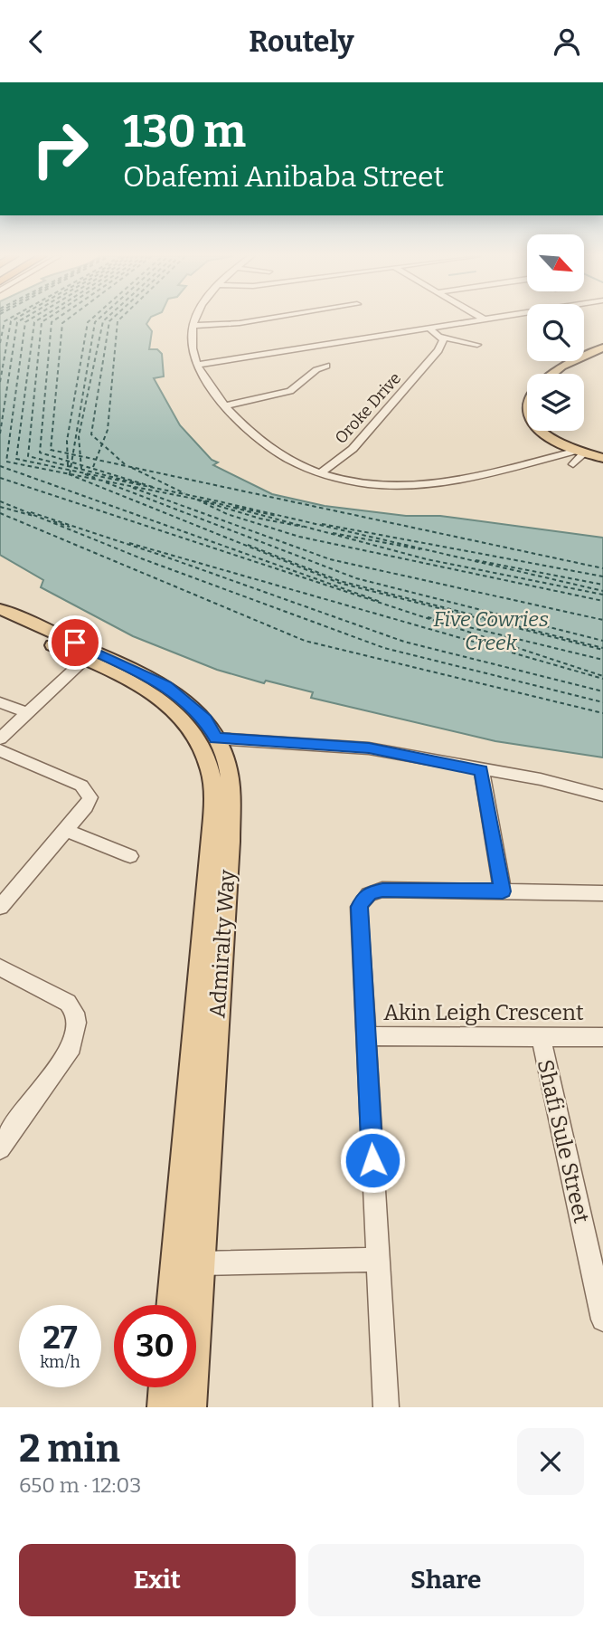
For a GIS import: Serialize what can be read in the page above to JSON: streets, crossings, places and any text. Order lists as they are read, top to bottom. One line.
{"streets":{"main road":["Admiralty Way"],"street":["Oroke Drive","Akin Leigh Crescent","Shafi Sule Street"]},"crossings":[["Akin Leigh Crescent","Shafi Sule Street"]],"water":["Five Cowries Creek"],"north":"bottom right","page":{"header":"Routely","turn":["130 m","Obafemi Anibaba Street"],"speed":"27 km/h","limit":"30","heading":["2 min","650 m · 12:03"],"buttons":["Exit","Share"]}}
